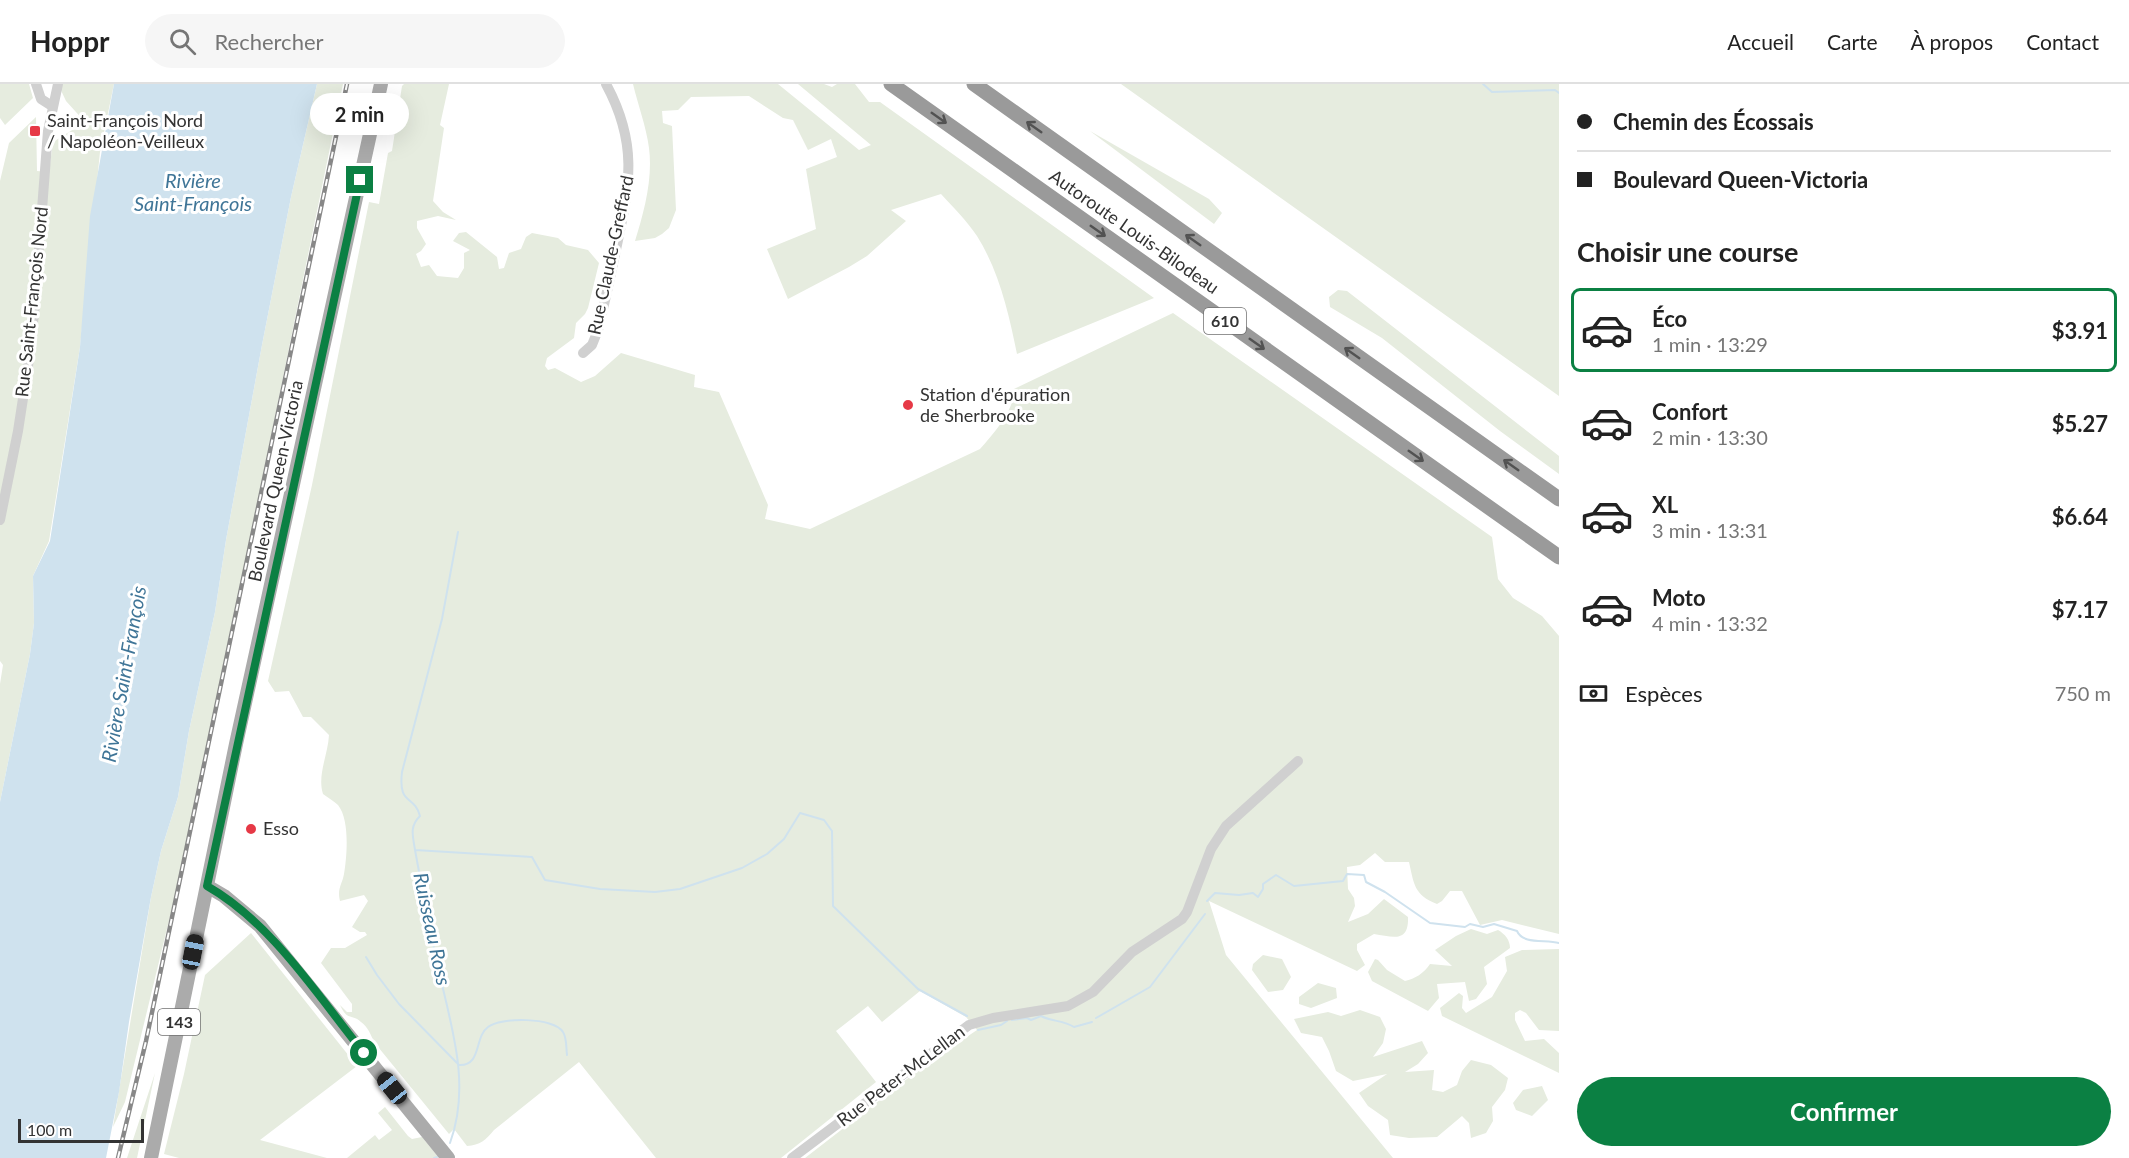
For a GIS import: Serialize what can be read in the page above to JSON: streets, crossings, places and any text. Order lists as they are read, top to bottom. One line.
{"streets":{"highway":["Autoroute Louis-Bilodeau","610"],"main road":["Boulevard Queen-Victoria","143"],"street":["Rue Claude-Greffard","Rue Saint-François Nord","Rue Peter-McLellan"]},"crossings":[["Boulevard Queen-Victoria","143"]],"water":["Rivière Saint-François","Ruisseau Ross"],"places":{"transit":["Saint-François Nord / Napoléon-Veilleux"],"other":["Station d'épuration de Sherbrooke","Esso"]},"scale_bar":"100 m","page":{"header":"Hoppr","search":"Rechercher","nav":["Accueil","Carte","À propos","Contact"],"banner":["Chemin des Écossais","Boulevard Queen-Victoria"],"bubble":"2 min","heading":"Choisir une course","list":[{"name":"Éco","note":"1 min · 13:29","value":"$3.91"},{"name":"Confort","note":"2 min · 13:30","value":"$5.27"},{"name":"XL","note":"3 min · 13:31","value":"$6.64"},{"name":"Moto","note":"4 min · 13:32","value":"$7.17"}],"pay":["Espèces","750 m"],"buttons":"Confirmer","scale":"100 m"}}
